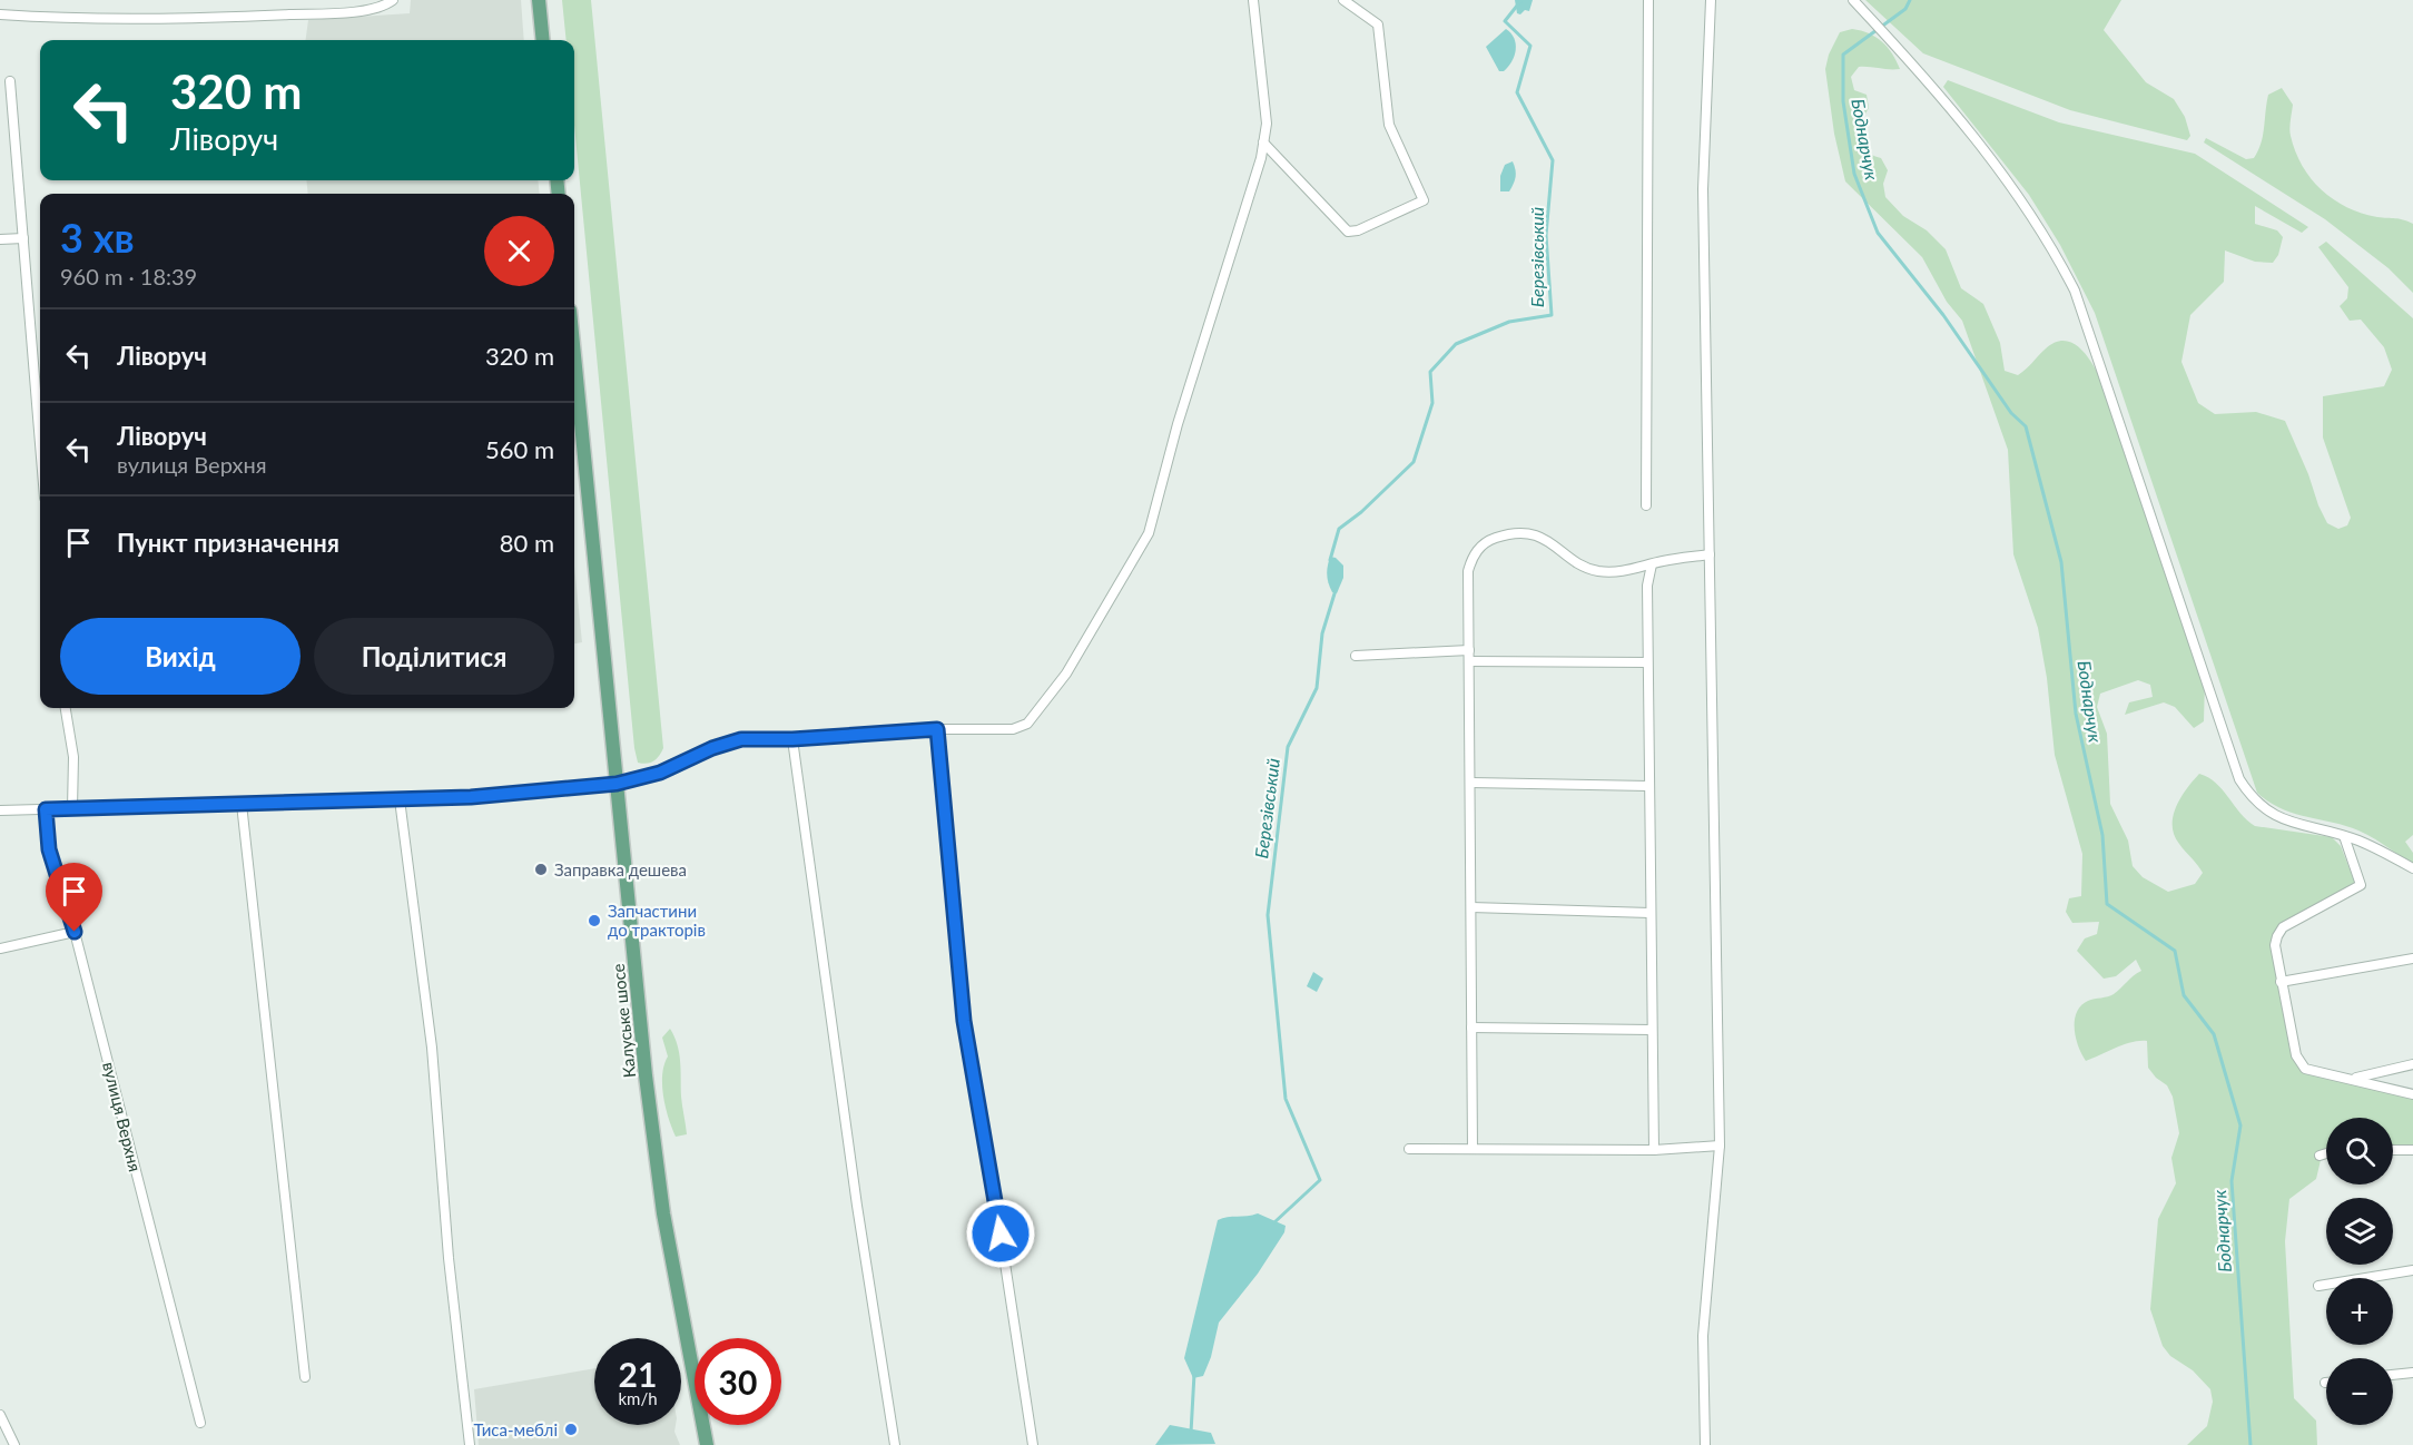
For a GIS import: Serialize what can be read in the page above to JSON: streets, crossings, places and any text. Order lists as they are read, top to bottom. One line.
{"streets":{"main road":["Калуське шосе"],"street":["вулиця Верхня"]},"water":["Боднарчук","Березівський"],"places":["Заправка дешева","Запчастини до тракторів","Тиса-меблі"],"page":{"turn":["320 m","Ліворуч"],"heading":["3 хв","960 m · 18:39"],"list":[{"name":"Ліворуч","value":"320 m"},{"name":"Ліворуч","note":"вулиця Верхня","value":"560 m"},{"name":"Пункт призначення","value":"80 m"}],"buttons":["Вихід","Поділитися"],"map_buttons":["+","−"],"speed":"21 km/h","limit":"30"}}
